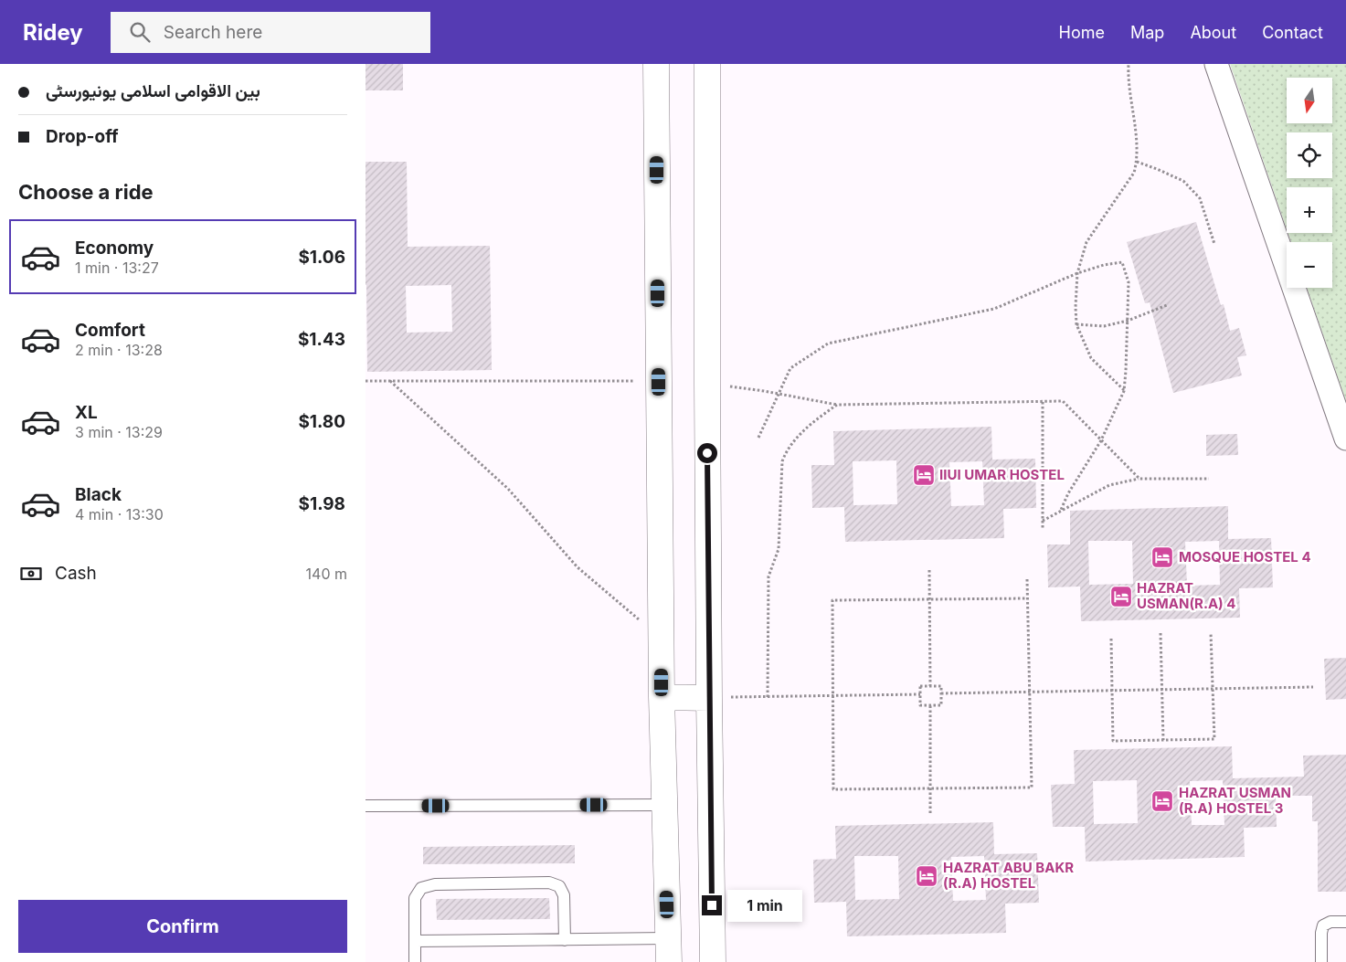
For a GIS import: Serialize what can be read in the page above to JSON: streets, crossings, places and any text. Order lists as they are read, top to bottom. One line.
{"places":{"hotel":["IIUI UMAR HOSTEL","MOSQUE HOSTEL 4","HAZRAT USMAN(R.A) 4","HAZRAT USMAN (R.A) HOSTEL 3","HAZRAT ABU BAKR (R.A) HOSTEL"]},"north":"bottom","page":{"header":"Ridey","search":"Search here","nav":["Home","Map","About","Contact"],"banner":["بین الاقوامی اسلامی یونیورسٹی","Drop-off"],"map_buttons":["+","−"],"heading":"Choose a ride","list":[{"name":"Economy","note":"1 min · 13:27","value":"$1.06"},{"name":"Comfort","note":"2 min · 13:28","value":"$1.43"},{"name":"XL","note":"3 min · 13:29","value":"$1.80"},{"name":"Black","note":"4 min · 13:30","value":"$1.98"}],"pay":["Cash","140 m"],"bubble":"1 min","buttons":"Confirm"}}
